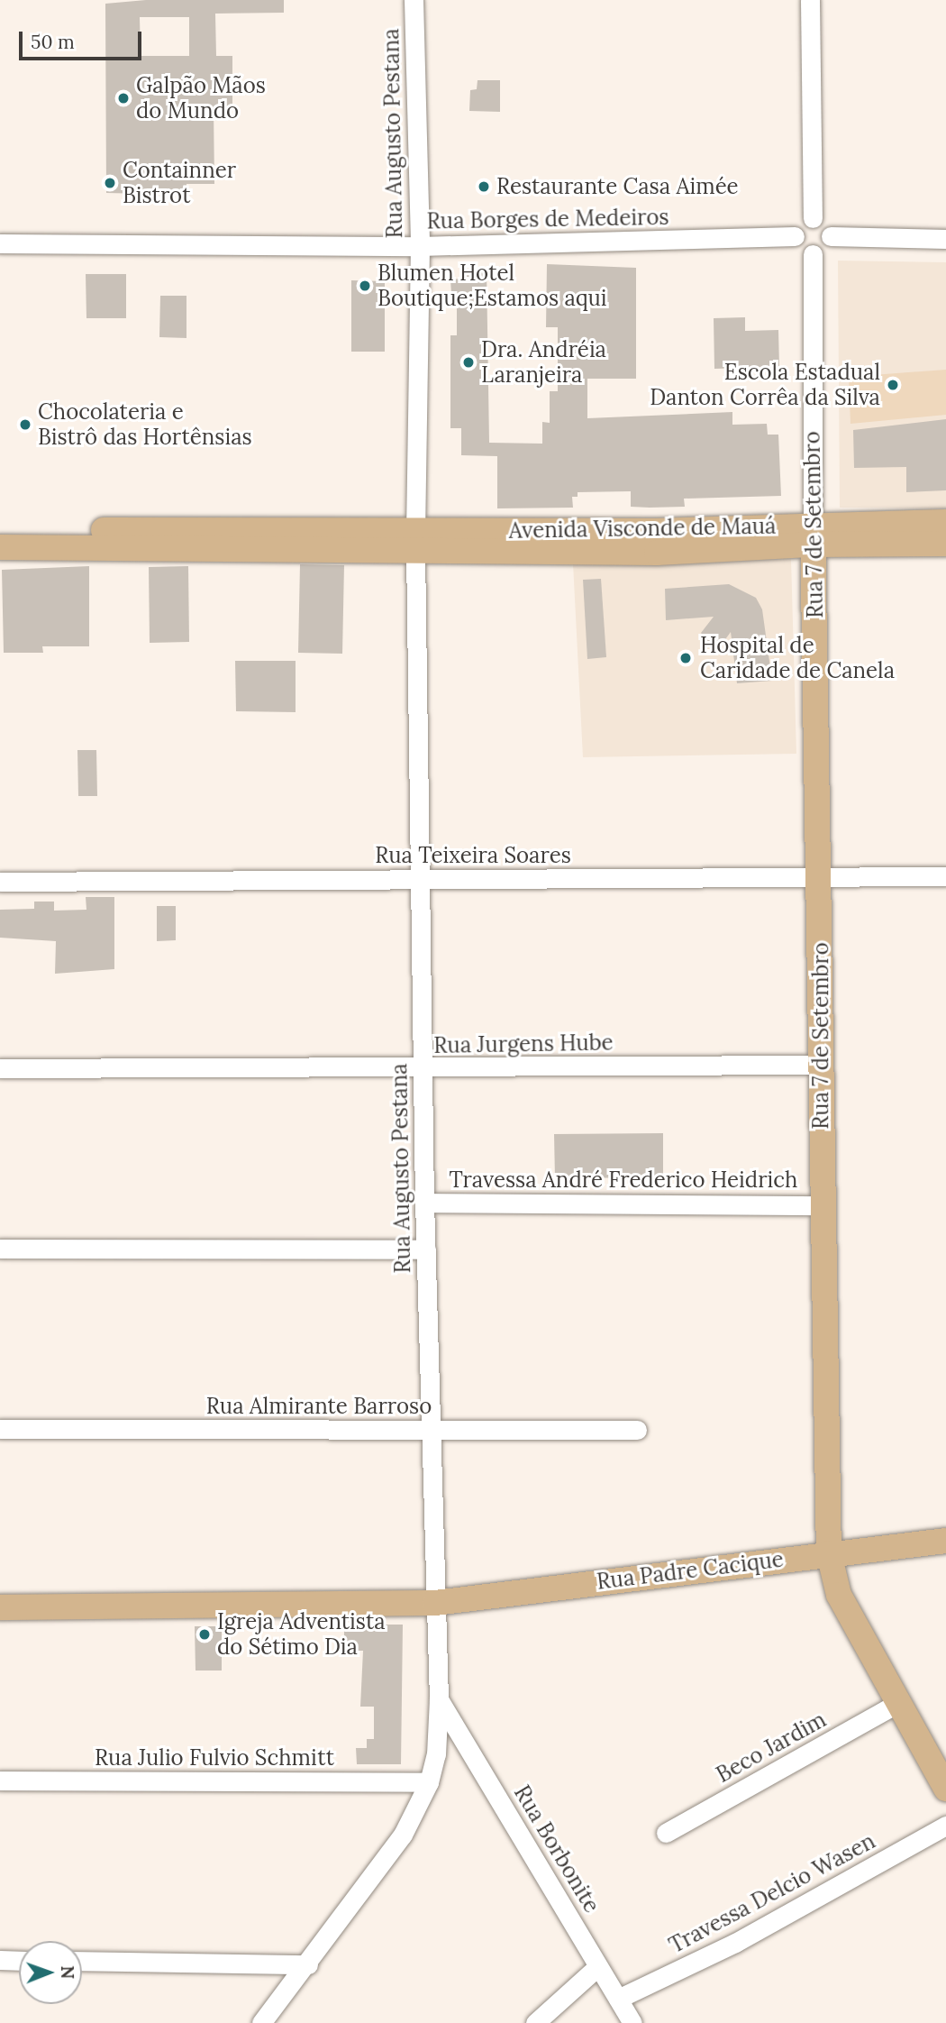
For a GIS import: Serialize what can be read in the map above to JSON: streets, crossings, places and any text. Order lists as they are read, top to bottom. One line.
{"streets":{"main road":["Rua 7 de Setembro","Avenida Visconde de Mauá","Rua Padre Cacique"],"street":["Rua Augusto Pestana","Rua Borges de Medeiros","Rua Teixeira Soares","Rua Jurgens Hube","Travessa André Frederico Heidrich","Rua Almirante Barroso","Beco Jardim","Rua Julio Fulvio Schmitt","Rua Borbonite","Travessa Delcio Wasen"]},"crossings":[["Rua Augusto Pestana","Rua Borges de Medeiros"],["Rua Augusto Pestana","Avenida Visconde de Mauá"],["Rua Augusto Pestana","Rua Teixeira Soares"],["Rua Augusto Pestana","Rua Jurgens Hube"],["Rua Augusto Pestana","Travessa André Frederico Heidrich"],["Rua Augusto Pestana","Rua Almirante Barroso"],["Rua Augusto Pestana","Rua Padre Cacique"],["Rua Augusto Pestana","Rua Julio Fulvio Schmitt"],["Rua Augusto Pestana","Rua Borbonite"],["Rua Borges de Medeiros","Rua 7 de Setembro"],["Rua 7 de Setembro","Avenida Visconde de Mauá"],["Rua 7 de Setembro","Rua Teixeira Soares"],["Rua 7 de Setembro","Rua Jurgens Hube"],["Rua 7 de Setembro","Travessa André Frederico Heidrich"],["Rua 7 de Setembro","Rua Padre Cacique"],["Rua 7 de Setembro","Beco Jardim"],["Rua Borbonite","Travessa Delcio Wasen"]],"places":["Galpão Mãos do Mundo","Containner Bistrot","Restaurante Casa Aimée","Blumen Hotel Boutique;Estamos aqui","Dra. Andréia Laranjeira","Escola Estadual Danton Corrêa da Silva","Chocolateria e Bistrô das Hortênsias","Hospital de Caridade de Canela","Igreja Adventista do Sétimo Dia"],"scale_bar":"50 m","north":"right"}
